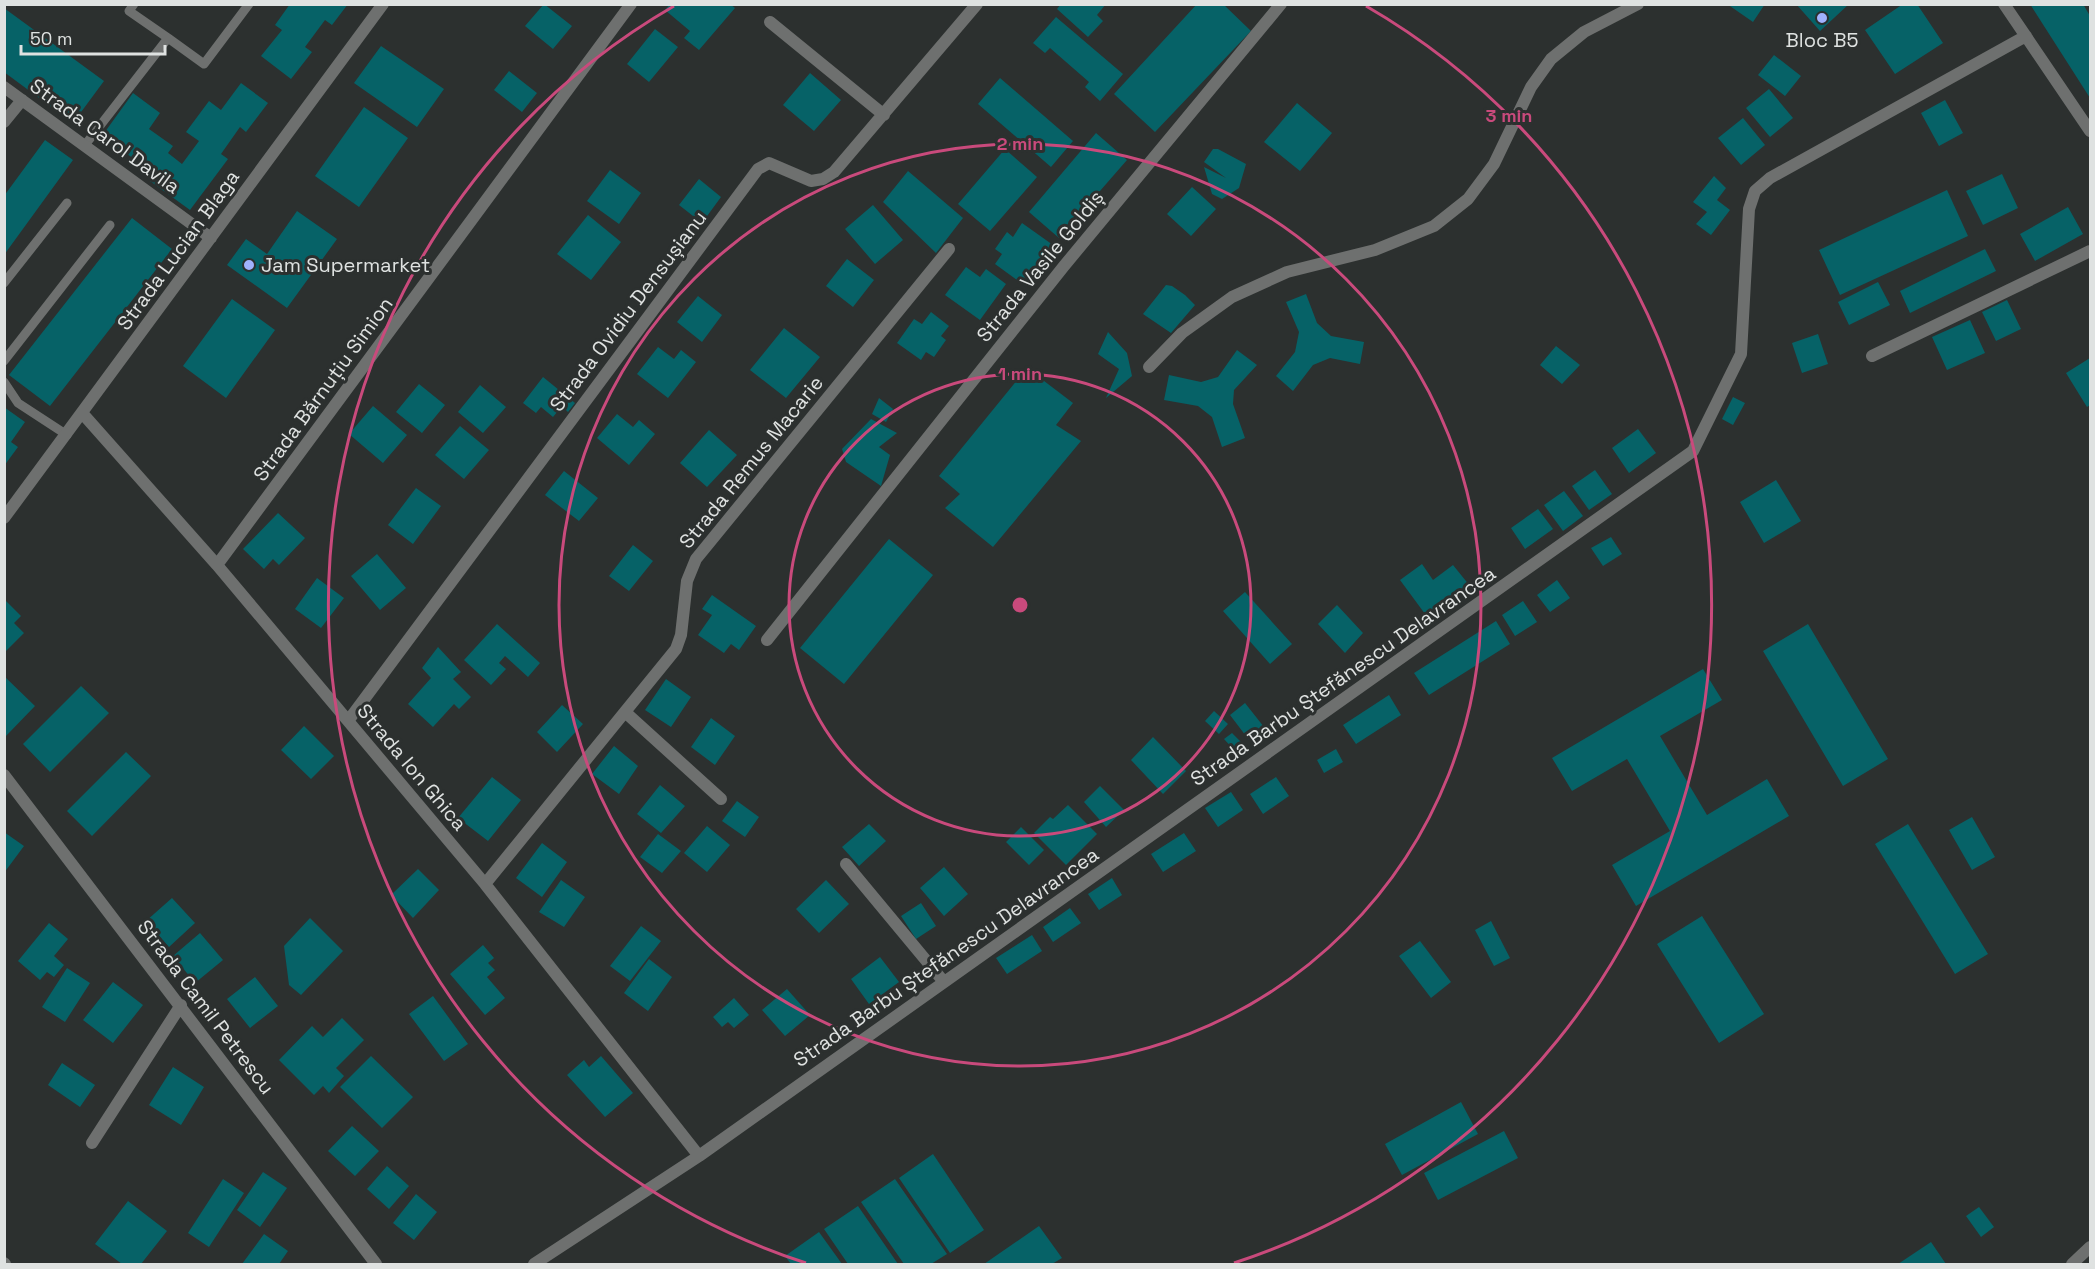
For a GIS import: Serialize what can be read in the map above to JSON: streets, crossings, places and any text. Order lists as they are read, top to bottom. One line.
{"streets":{"street":["Strada Carol Davila","Strada Lucian Blaga","Strada Vasile Goldiș","Strada Ovidiu Densușianu","Strada Bărnuțiu Simion","Strada Remus Macarie","Strada Barbu Ștefănescu Delavrancea","Strada Ion Ghica","Strada Camil Petrescu"]},"crossings":[["Strada Carol Davila","Strada Lucian Blaga"],["Strada Lucian Blaga","Strada Ion Ghica"],["Strada Ovidiu Densușianu","Strada Ion Ghica"],["Strada Bărnuțiu Simion","Strada Ion Ghica"],["Strada Remus Macarie","Strada Ion Ghica"],["Strada Barbu Ștefănescu Delavrancea","Strada Ion Ghica"]],"places":["Bloc B5","Jam Supermarket"],"scale_bar":"50 m","rings":["3 min","2 min","1 min"]}
